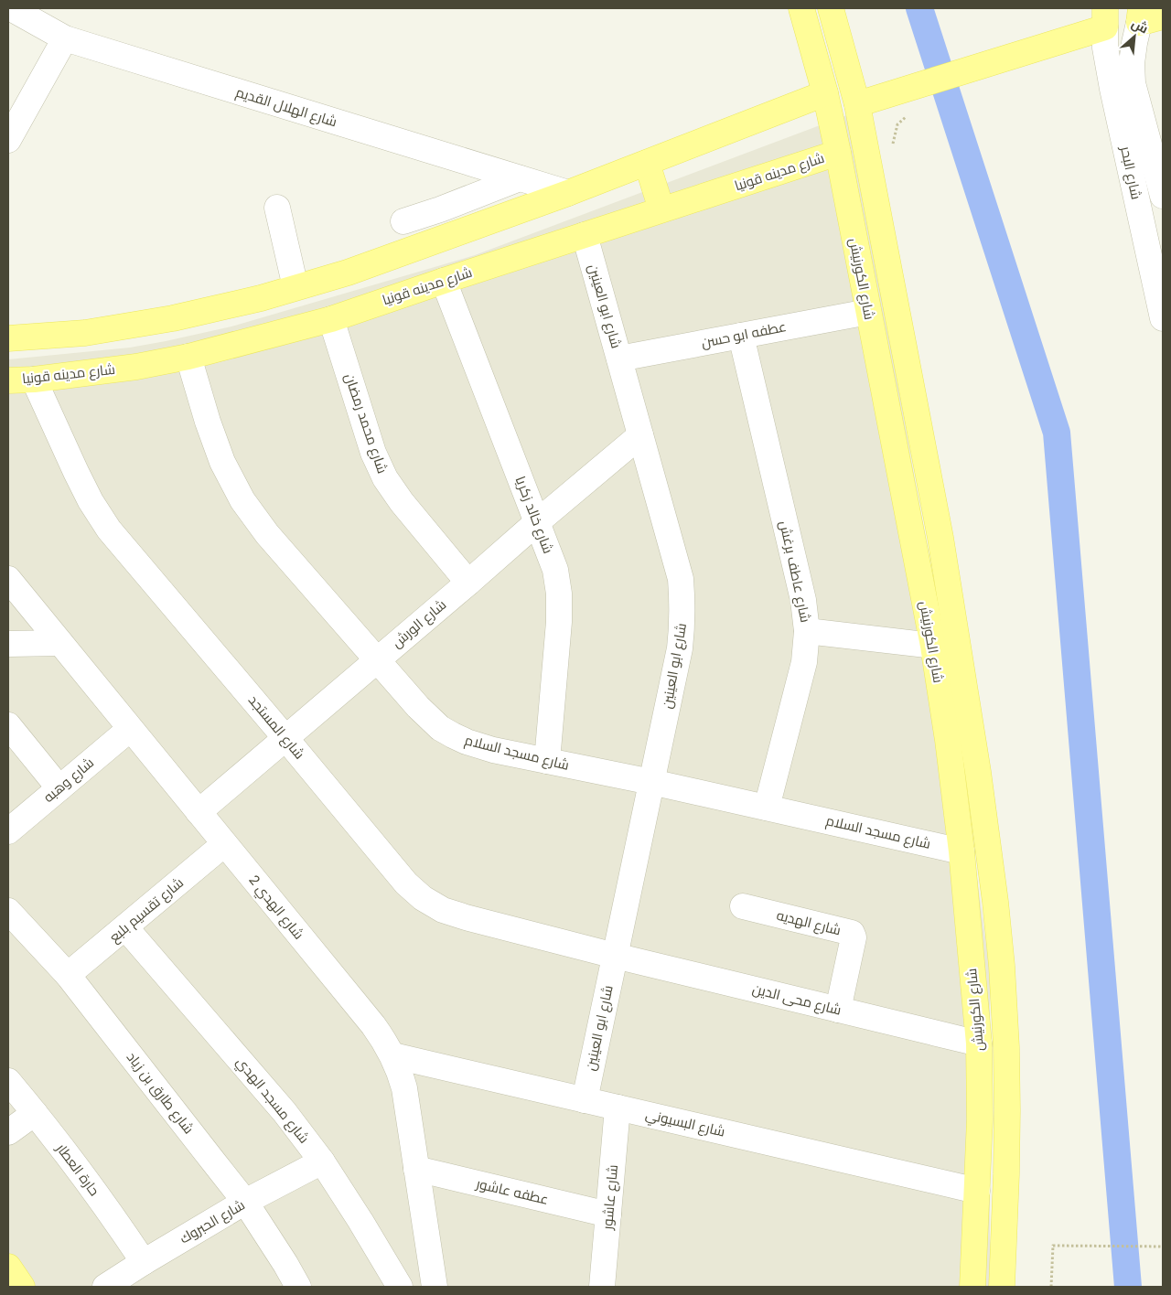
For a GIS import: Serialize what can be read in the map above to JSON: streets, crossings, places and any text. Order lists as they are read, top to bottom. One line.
{"streets":{"main road":["شارع مدينه قونيا","شارع الكورنيش"],"street":["شارع الهلال القديم","شارع البحر","شارع ابو العينين","عطفه ابو حسن","شارع محمد رمضان","شارع خالد زكريا","شارع عاطف برغش","شارع الورش","شارع المستجد","شارع مسجد السلام","شارع وهبه","شارع الهدي 2","شارع تقسيم بلبع","شارع الهديه","شارع محى الدين","شارع طارق بن زياد","شارع مسجد الهدي","شارع البسيوني","حارة العطار","عطفه عاشور","شارع عاشور","شارع الحبروك"]},"crossings":[["شارع مدينه قونيا","شارع الكورنيش"],["شارع مدينه قونيا","شارع ابو العينين"],["شارع مدينه قونيا","شارع محمد رمضان"],["شارع مدينه قونيا","شارع خالد زكريا"],["شارع مدينه قونيا","شارع المستجد"],["شارع مدينه قونيا","شارع مسجد السلام"],["شارع الكورنيش","عطفه ابو حسن"],["شارع الكورنيش","شارع مسجد السلام"],["شارع الكورنيش","شارع محى الدين"],["شارع الكورنيش","شارع البسيوني"],["شارع ابو العينين","عطفه ابو حسن"],["شارع ابو العينين","شارع الورش"],["شارع ابو العينين","شارع المستجد"],["شارع ابو العينين","شارع مسجد السلام"],["شارع ابو العينين","شارع محى الدين"],["شارع ابو العينين","شارع البسيوني"],["عطفه ابو حسن","شارع عاطف برغش"],["شارع محمد رمضان","شارع الورش"],["شارع خالد زكريا","شارع الورش"],["شارع خالد زكريا","شارع مسجد السلام"],["شارع عاطف برغش","شارع مسجد السلام"],["شارع الورش","شارع المستجد"],["شارع الورش","شارع مسجد السلام"],["شارع الورش","شارع الهدي 2"],["شارع المستجد","شارع محى الدين"],["شارع وهبه","شارع الهدي 2"],["شارع الهدي 2","شارع تقسيم بلبع"],["شارع الهدي 2","شارع البسيوني"],["شارع الهدي 2","عطفه عاشور"],["شارع تقسيم بلبع","شارع طارق بن زياد"],["شارع تقسيم بلبع","شارع مسجد الهدي"],["شارع الهديه","شارع محى الدين"],["شارع طارق بن زياد","شارع الحبروك"],["شارع مسجد الهدي","شارع الحبروك"],["شارع البسيوني","شارع عاشور"],["حارة العطار","شارع الحبروك"],["عطفه عاشور","شارع عاشور"]],"north":"top right"}
